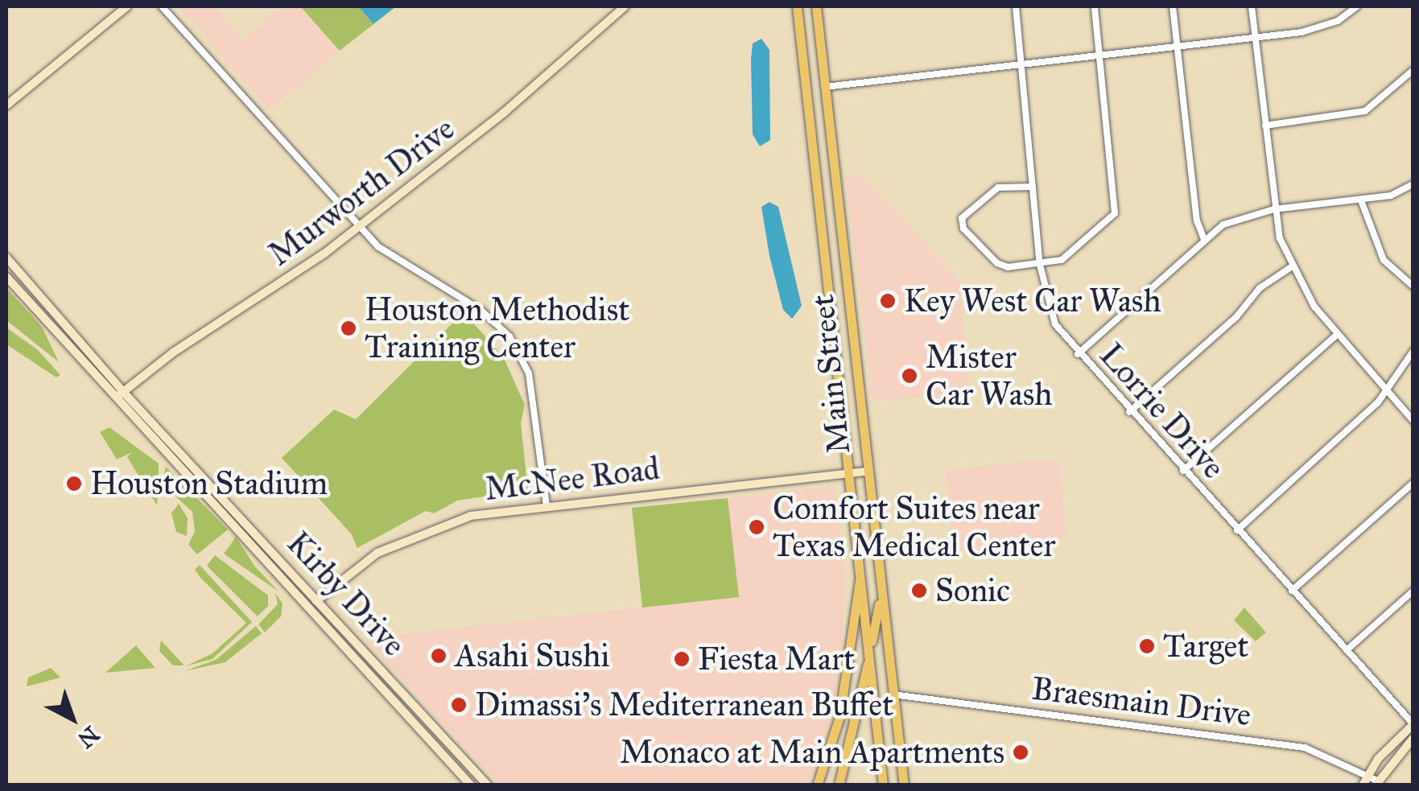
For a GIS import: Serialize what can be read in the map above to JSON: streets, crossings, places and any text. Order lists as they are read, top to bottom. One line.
{"streets":{"main road":["Murworth Drive","Main Street","McNee Road","Kirby Drive"],"street":["Lorrie Drive","Braesmain Drive"]},"crossings":[["Murworth Drive","Kirby Drive"],["Main Street","McNee Road"],["Main Street","Braesmain Drive"],["McNee Road","Kirby Drive"]],"places":["Key West Car Wash","Houston Methodist Training Center","Mister Car Wash","Houston Stadium","Comfort Suites near Texas Medical Center","Sonic","Target","Asahi Sushi","Fiesta Mart","Dimassi's Mediterranean Buffet","Monaco at Main Apartments"],"north":"bottom right"}
